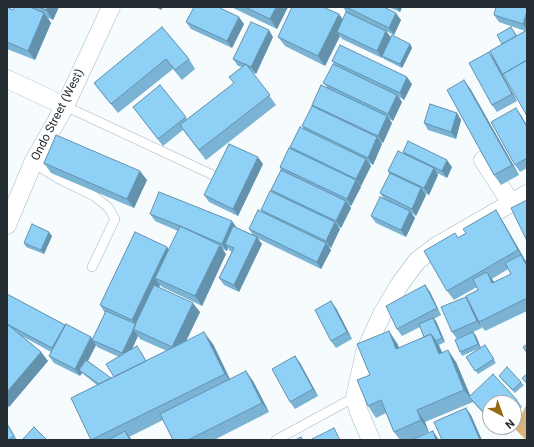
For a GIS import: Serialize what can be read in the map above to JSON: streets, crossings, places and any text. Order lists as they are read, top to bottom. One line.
{"streets":{"street":["Ondo Street (West)"]},"north":"bottom right"}
